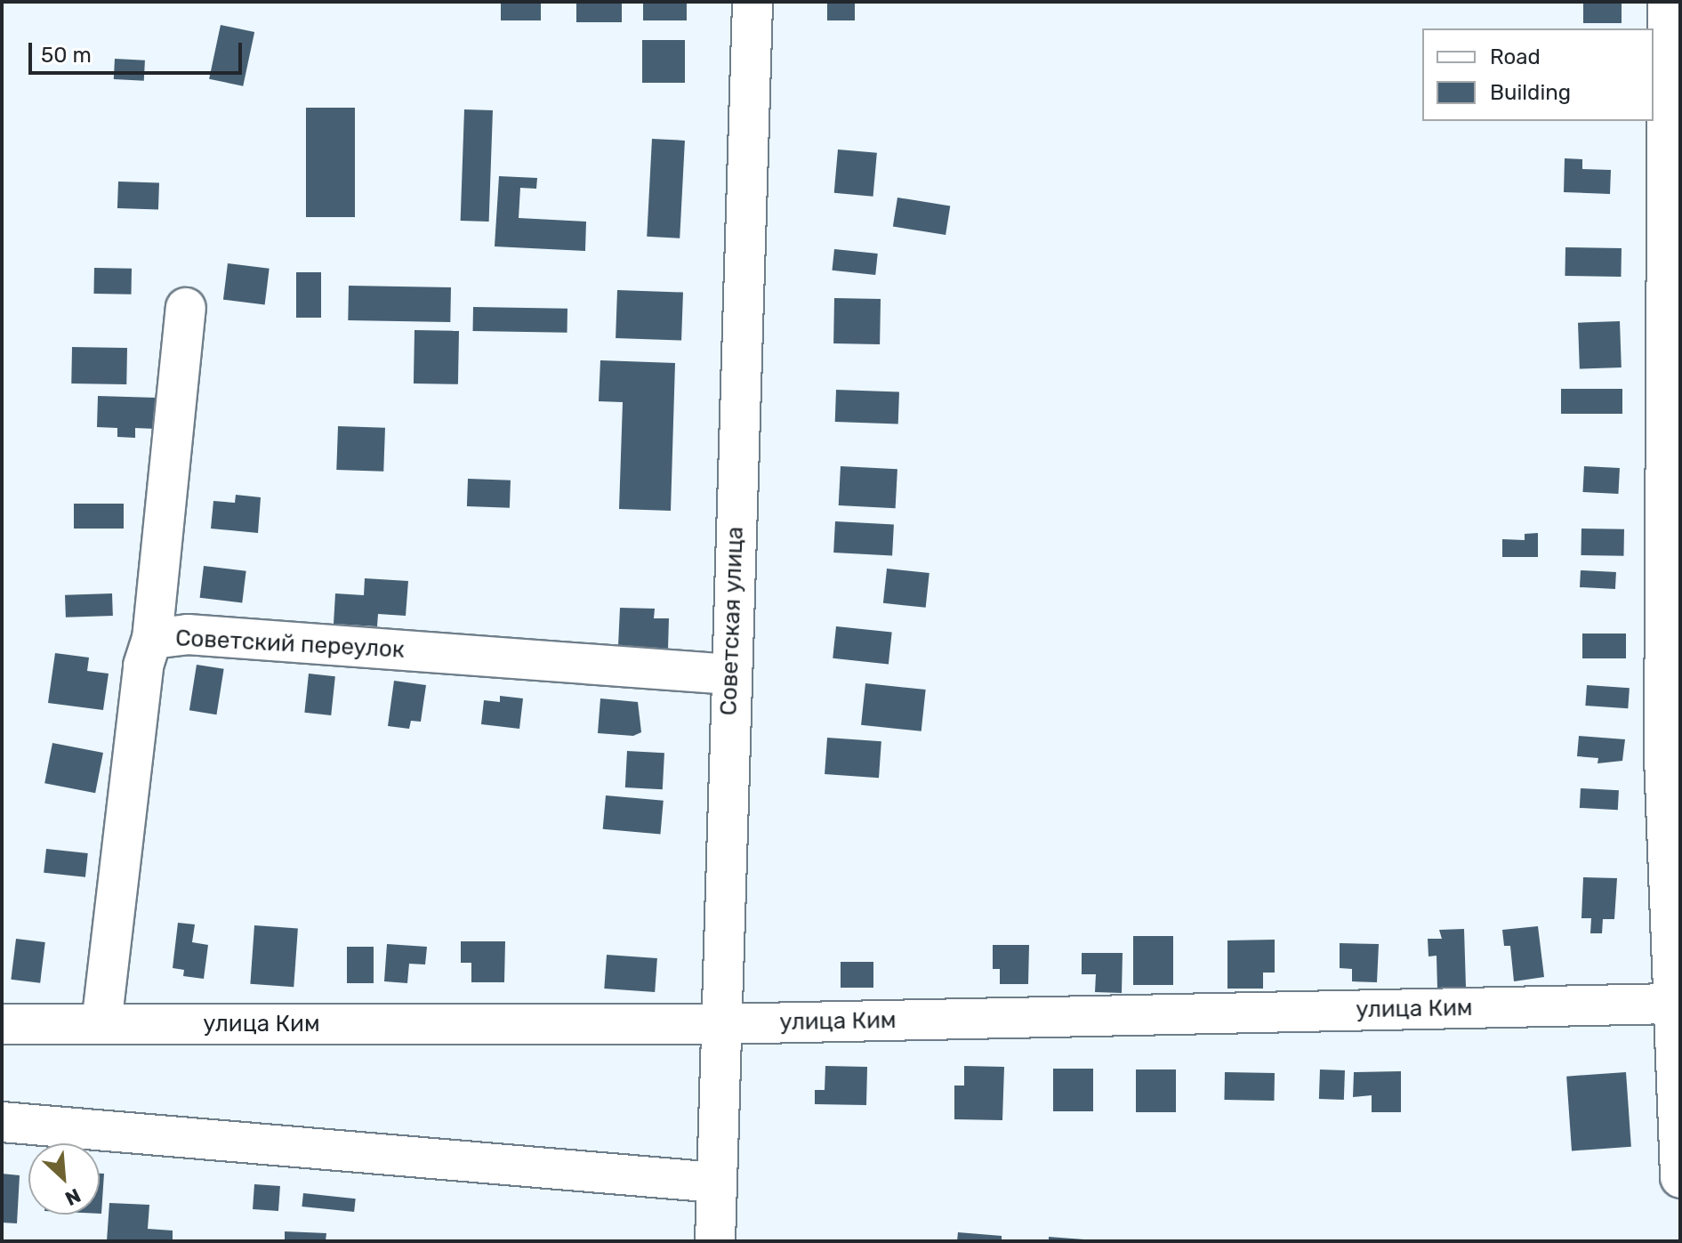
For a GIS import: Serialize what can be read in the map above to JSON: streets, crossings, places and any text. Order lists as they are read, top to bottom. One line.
{"streets":{"street":["Советская улица","Советский переулок","улица Ким"]},"crossings":[["Советская улица","Советский переулок"],["Советская улица","улица Ким"],["Советский переулок","улица Ким"]],"legend":["Road","Building"],"scale_bar":"50 m","north":"bottom right"}
